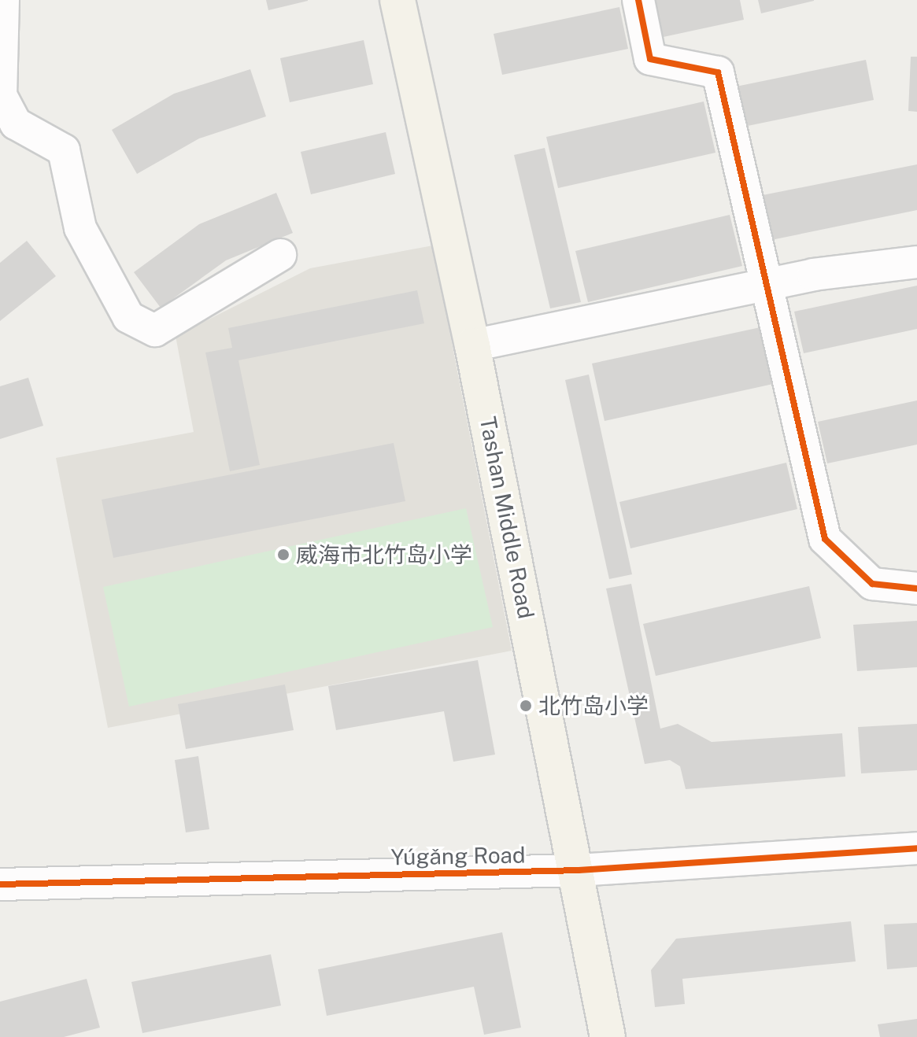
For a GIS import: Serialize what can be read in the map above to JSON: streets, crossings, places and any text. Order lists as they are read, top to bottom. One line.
{"streets":{"main road":["Tashan Middle Road"],"street":["Yúgǎng Road"]},"crossings":[["Tashan Middle Road","Yúgǎng Road"]],"places":["威海市北竹岛小学","北竹岛小学"]}
